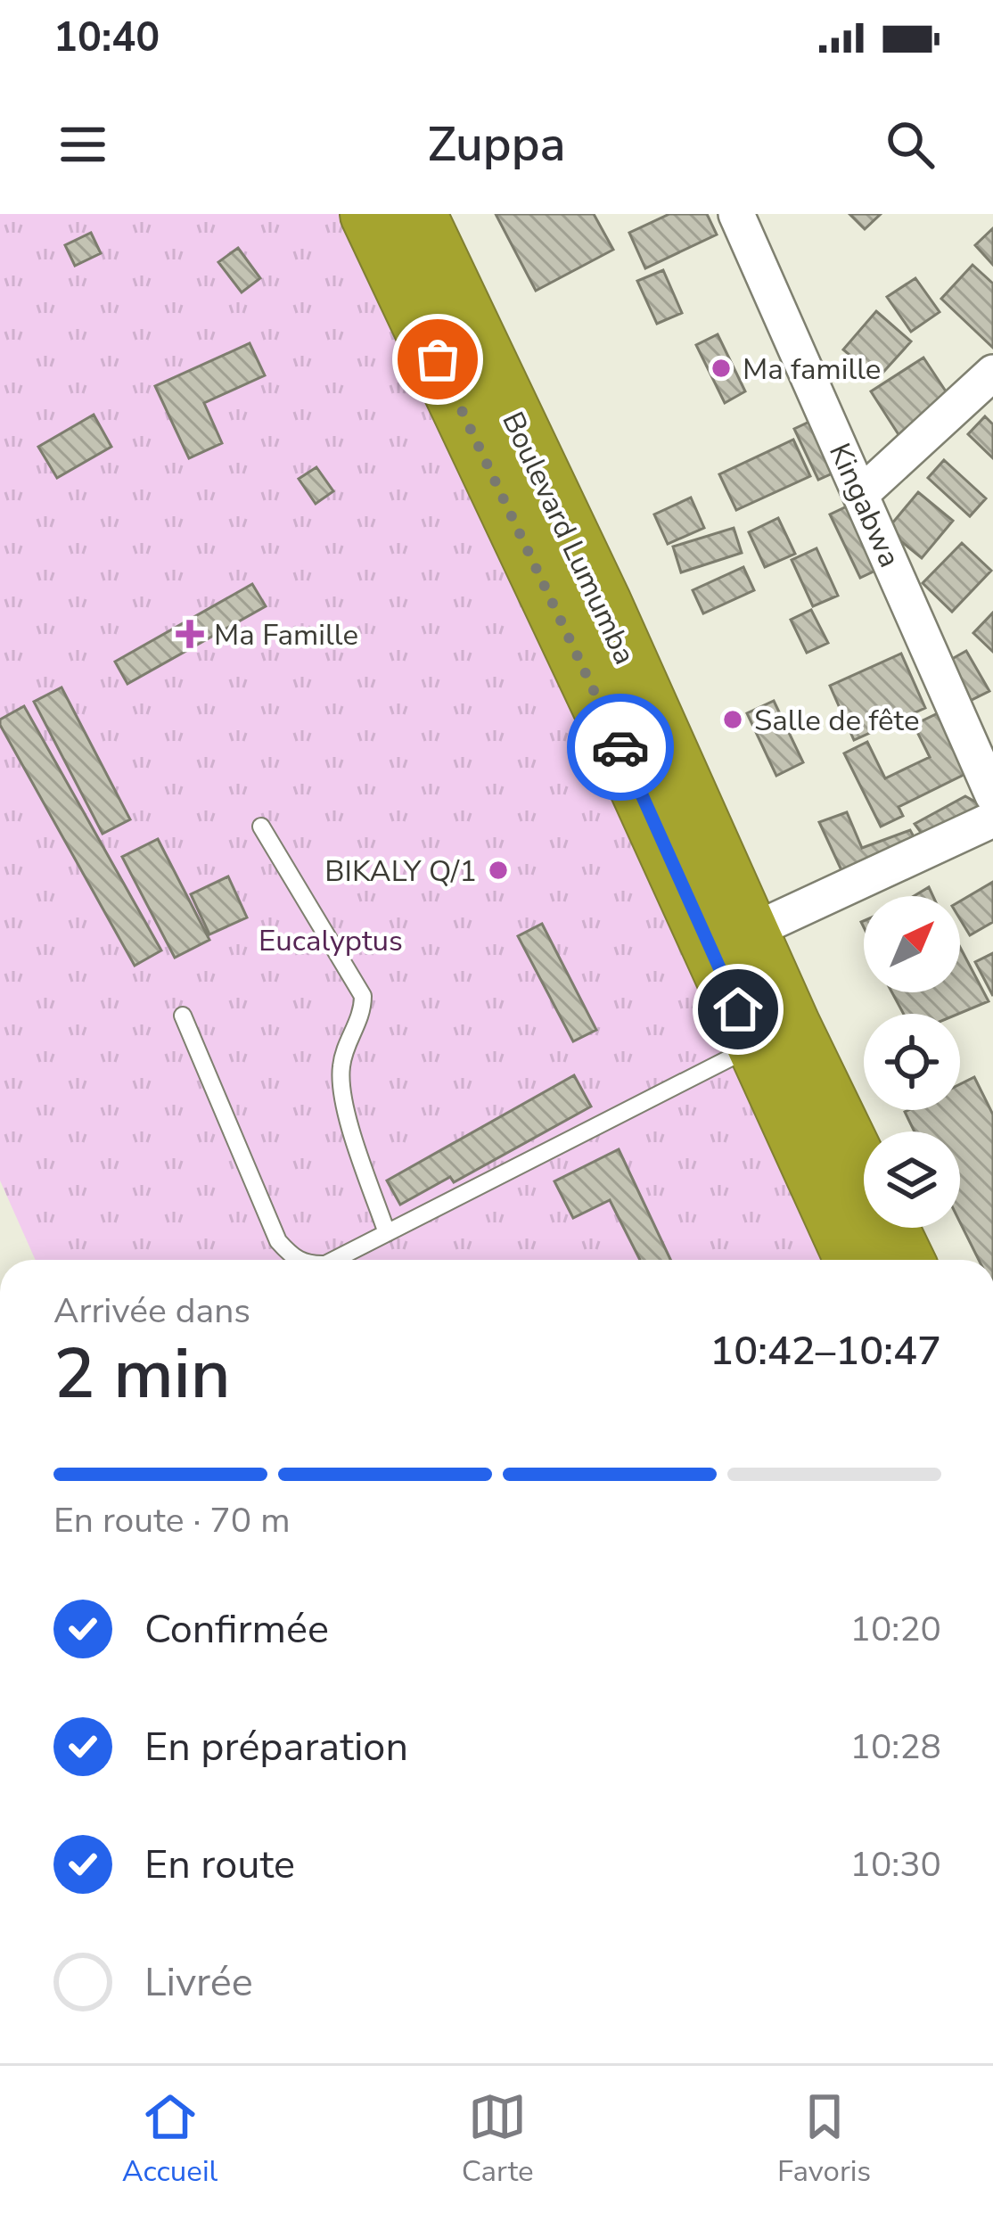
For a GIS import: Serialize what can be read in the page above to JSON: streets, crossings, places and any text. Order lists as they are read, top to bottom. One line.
{"streets":{"highway":["Boulevard Lumumba"],"street":["Kingabwa"]},"parks":["Eucalyptus"],"places":{"other":["Ma famille","Salle de fête","BIKALY Q/1"],"health":["Ma Famille"]},"north":"top right","page":{"status":"10:40","header":"Zuppa","heading":["2 min","Arrivée dans","10:42–10:47"],"bar":"En route · 70 m","list":[["Confirmée","10:20"],["En préparation","10:28"],["En route","10:30"],"Livrée"],"tabs":["Accueil","Carte","Favoris"]}}
